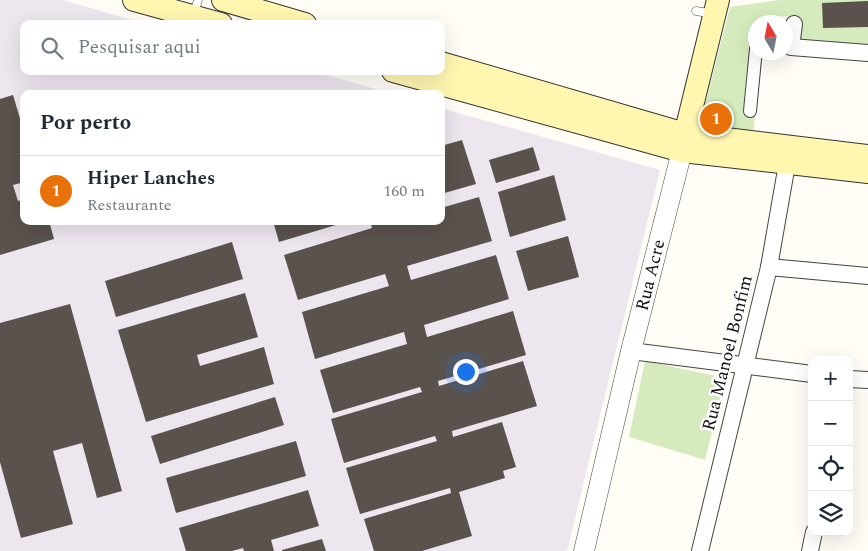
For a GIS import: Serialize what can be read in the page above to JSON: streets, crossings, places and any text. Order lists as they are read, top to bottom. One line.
{"streets":{"main road":["Rua Acre"],"street":["Rua Manoel Bonfim"]},"north":"top","page":{"search":"Pesquisar aqui","heading":"Por perto","pins":"1","list":[{"mark":"1","name":"Hiper Lanches","note":"Restaurante","value":"160 m"}],"map_buttons":["+","−"]}}
